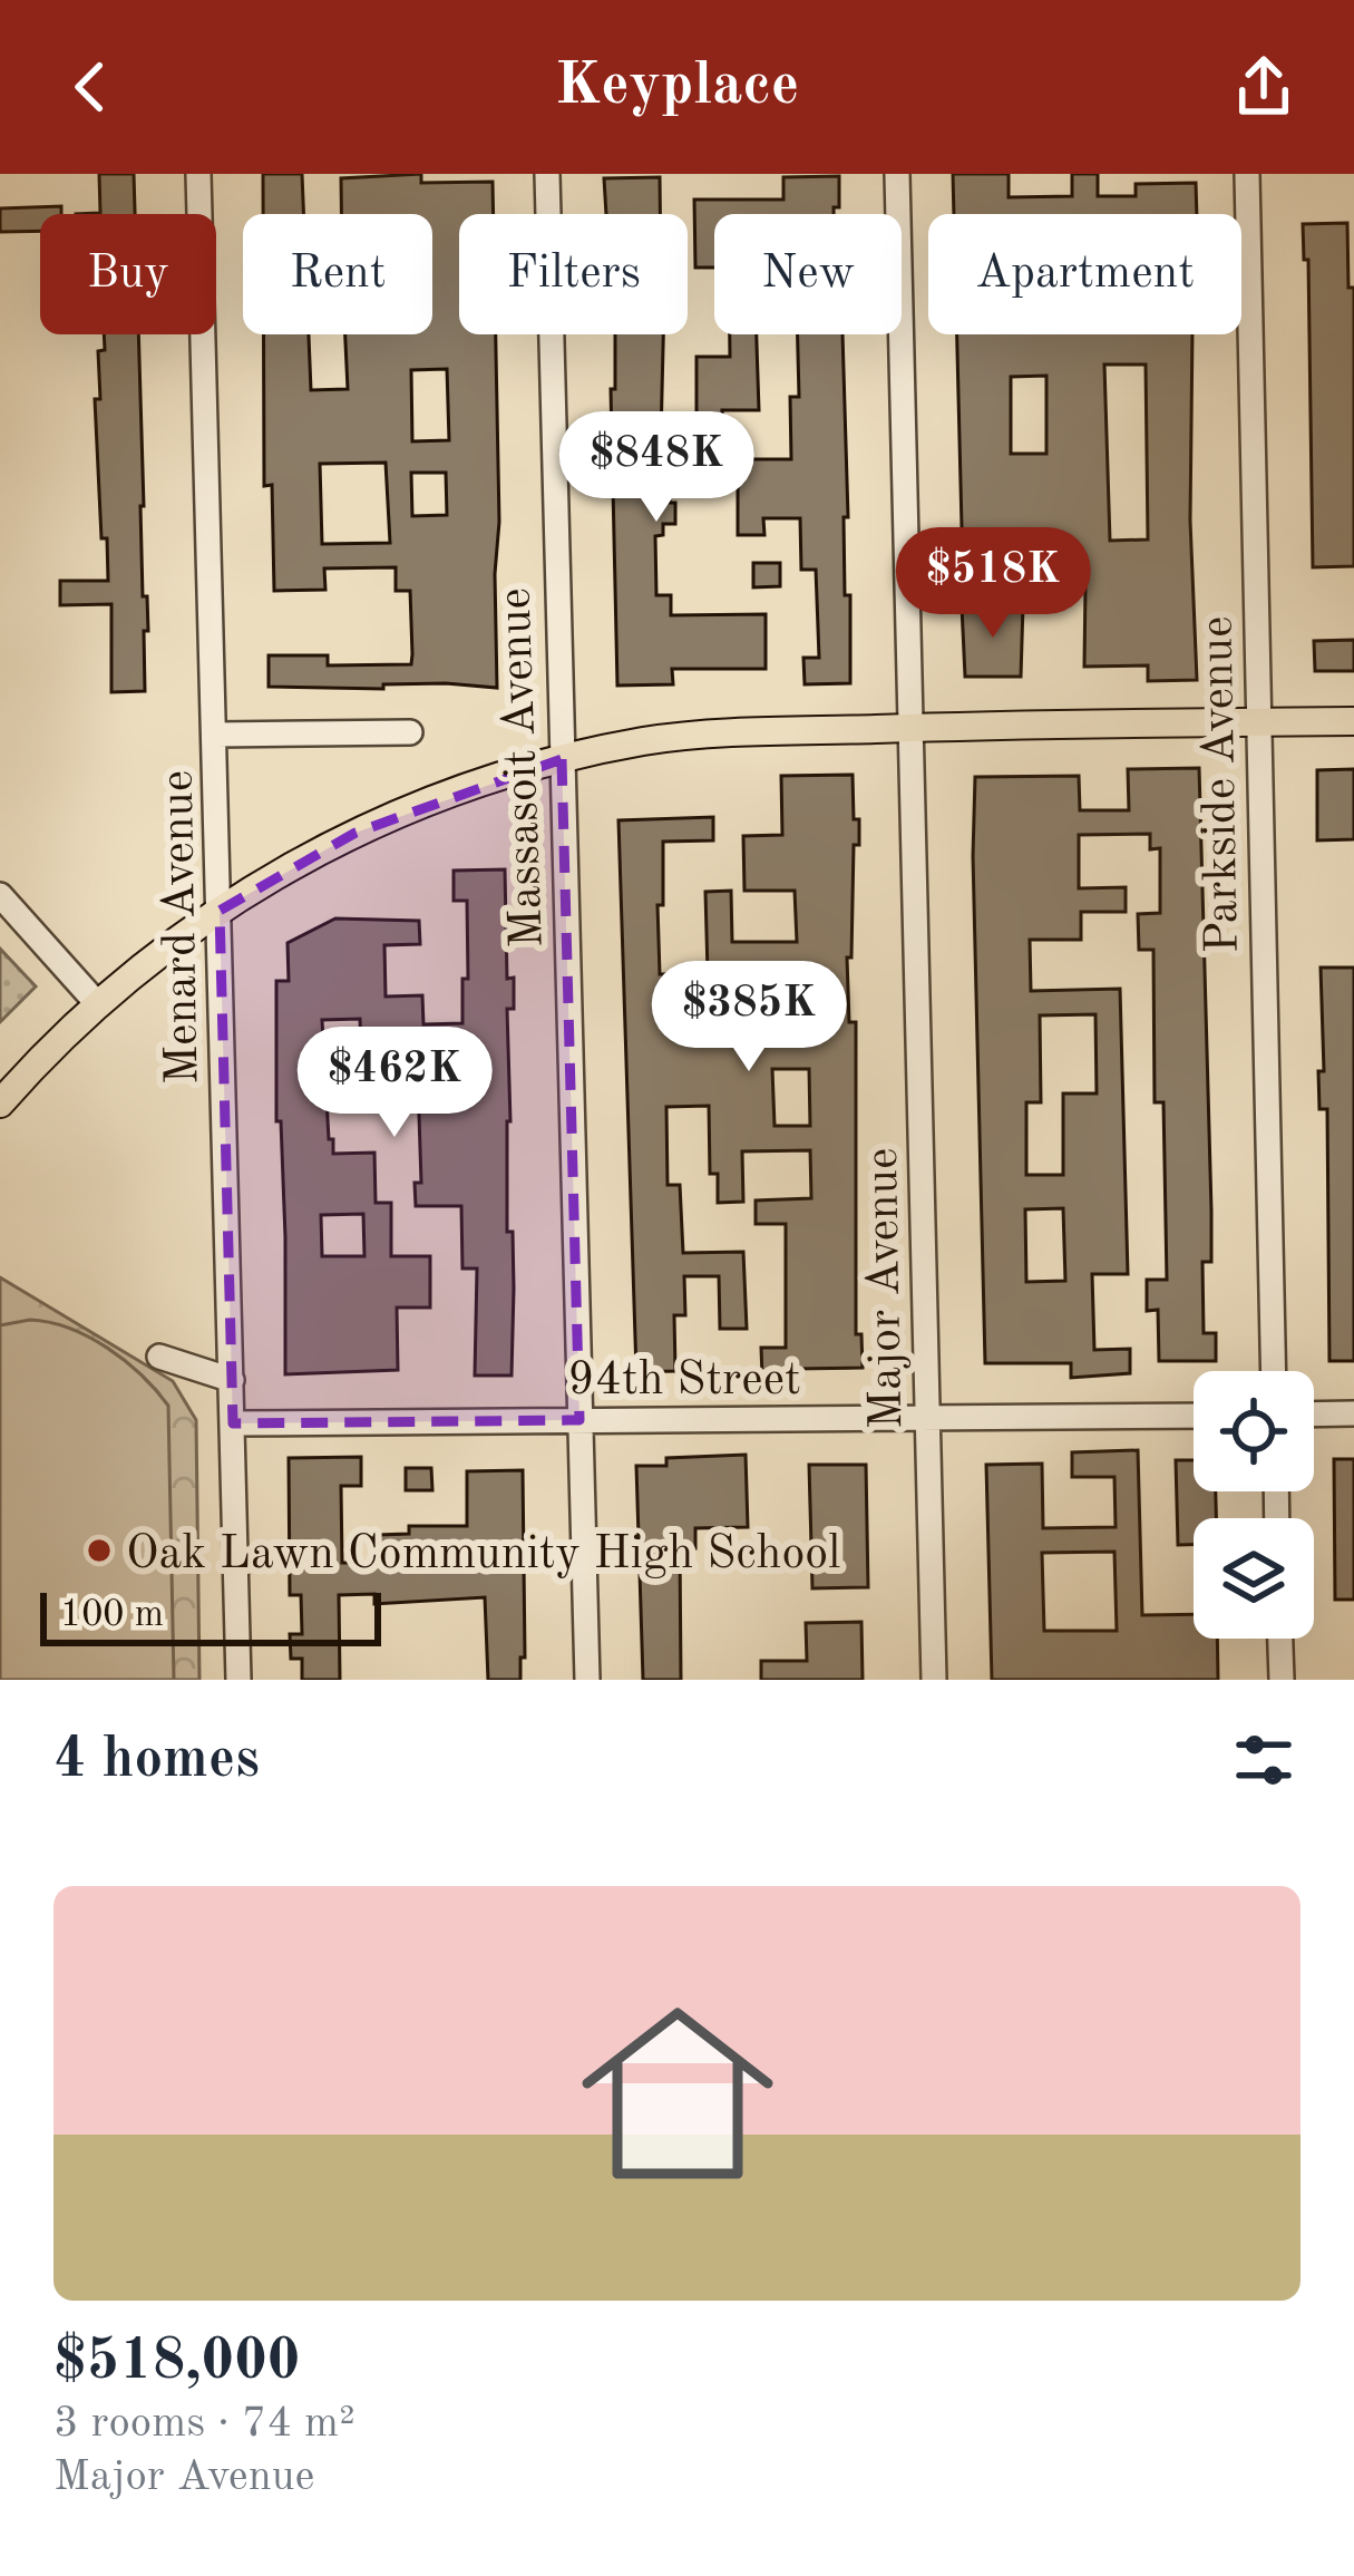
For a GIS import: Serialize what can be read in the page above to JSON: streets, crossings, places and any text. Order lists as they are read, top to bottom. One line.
{"streets":{"street":["Massasoit Avenue","Parkside Avenue","Menard Avenue","Major Avenue","94th Street"]},"crossings":[["Massasoit Avenue","94th Street"],["Menard Avenue","94th Street"],["Major Avenue","94th Street"]],"places":["Oak Lawn Community High School"],"scale_bar":"100 m","page":{"header":"Keyplace","chip":["Buy","Rent","Filters","New","Apartment"],"price":["$848K","$518K","$385K","$462K"],"scale":"100 m","heading":"4 homes","list":[{"name":"$518,000","note":"3 rooms · 74 m² · Major Avenue"}]}}
